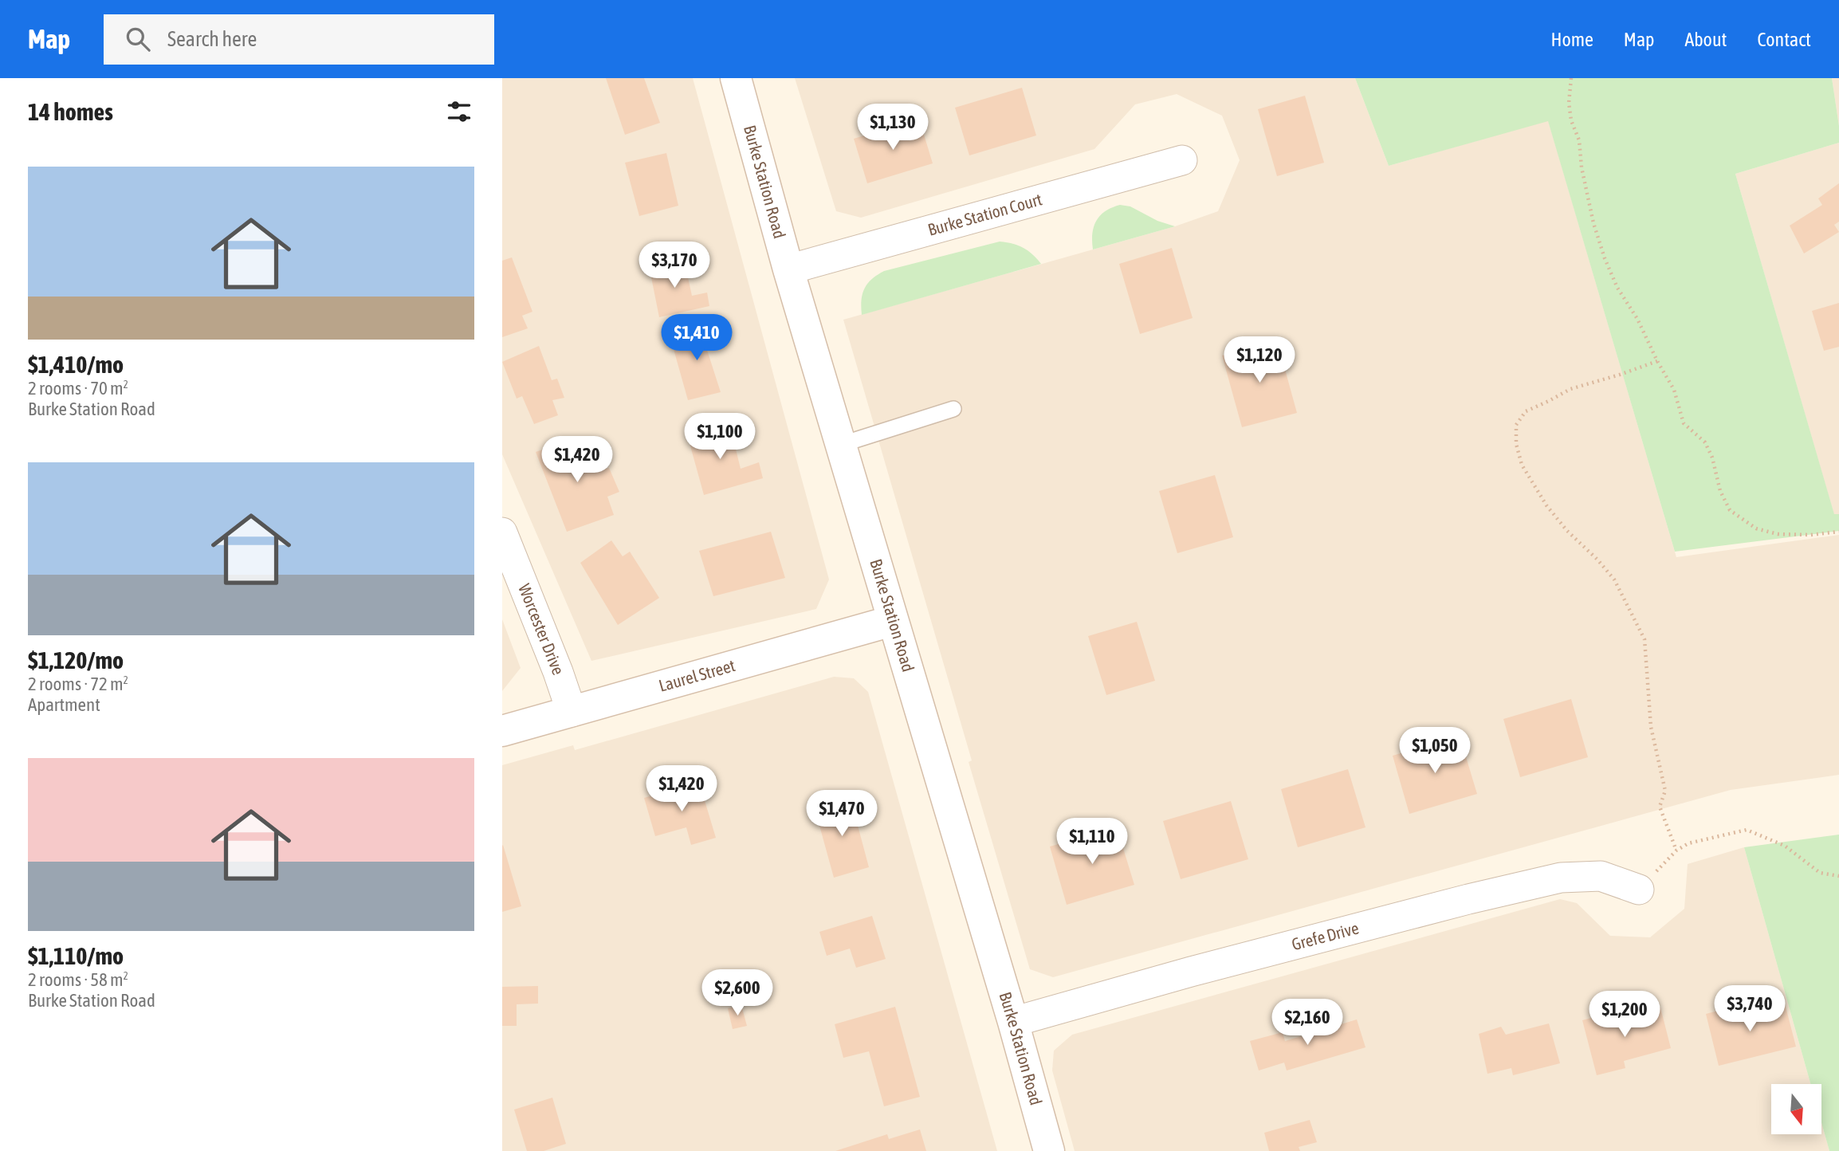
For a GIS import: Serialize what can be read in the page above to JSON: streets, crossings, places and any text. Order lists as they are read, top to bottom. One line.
{"streets":{"street":["Burke Station Road","Burke Station Court","Worcester Drive","Laurel Street","Grefe Drive"]},"crossings":[["Burke Station Road","Burke Station Court"],["Burke Station Road","Laurel Street"],["Burke Station Road","Grefe Drive"],["Worcester Drive","Laurel Street"]],"north":"bottom","page":{"header":"Map","search":"Search here","nav":["Home","Map","About","Contact"],"heading":"14 homes","price":["$1,130","$3,170","$1,410","$1,120","$1,100","$1,420","$1,050","$1,420","$1,470","$1,110","$2,600","$3,740","$1,200","$2,160"],"list":[{"name":"$1,410/mo","note":"2 rooms · 70 m² · Burke Station Road"},{"name":"$1,120/mo","note":"2 rooms · 72 m² · Apartment"},{"name":"$1,110/mo","note":"2 rooms · 58 m² · Burke Station Road"}]}}
